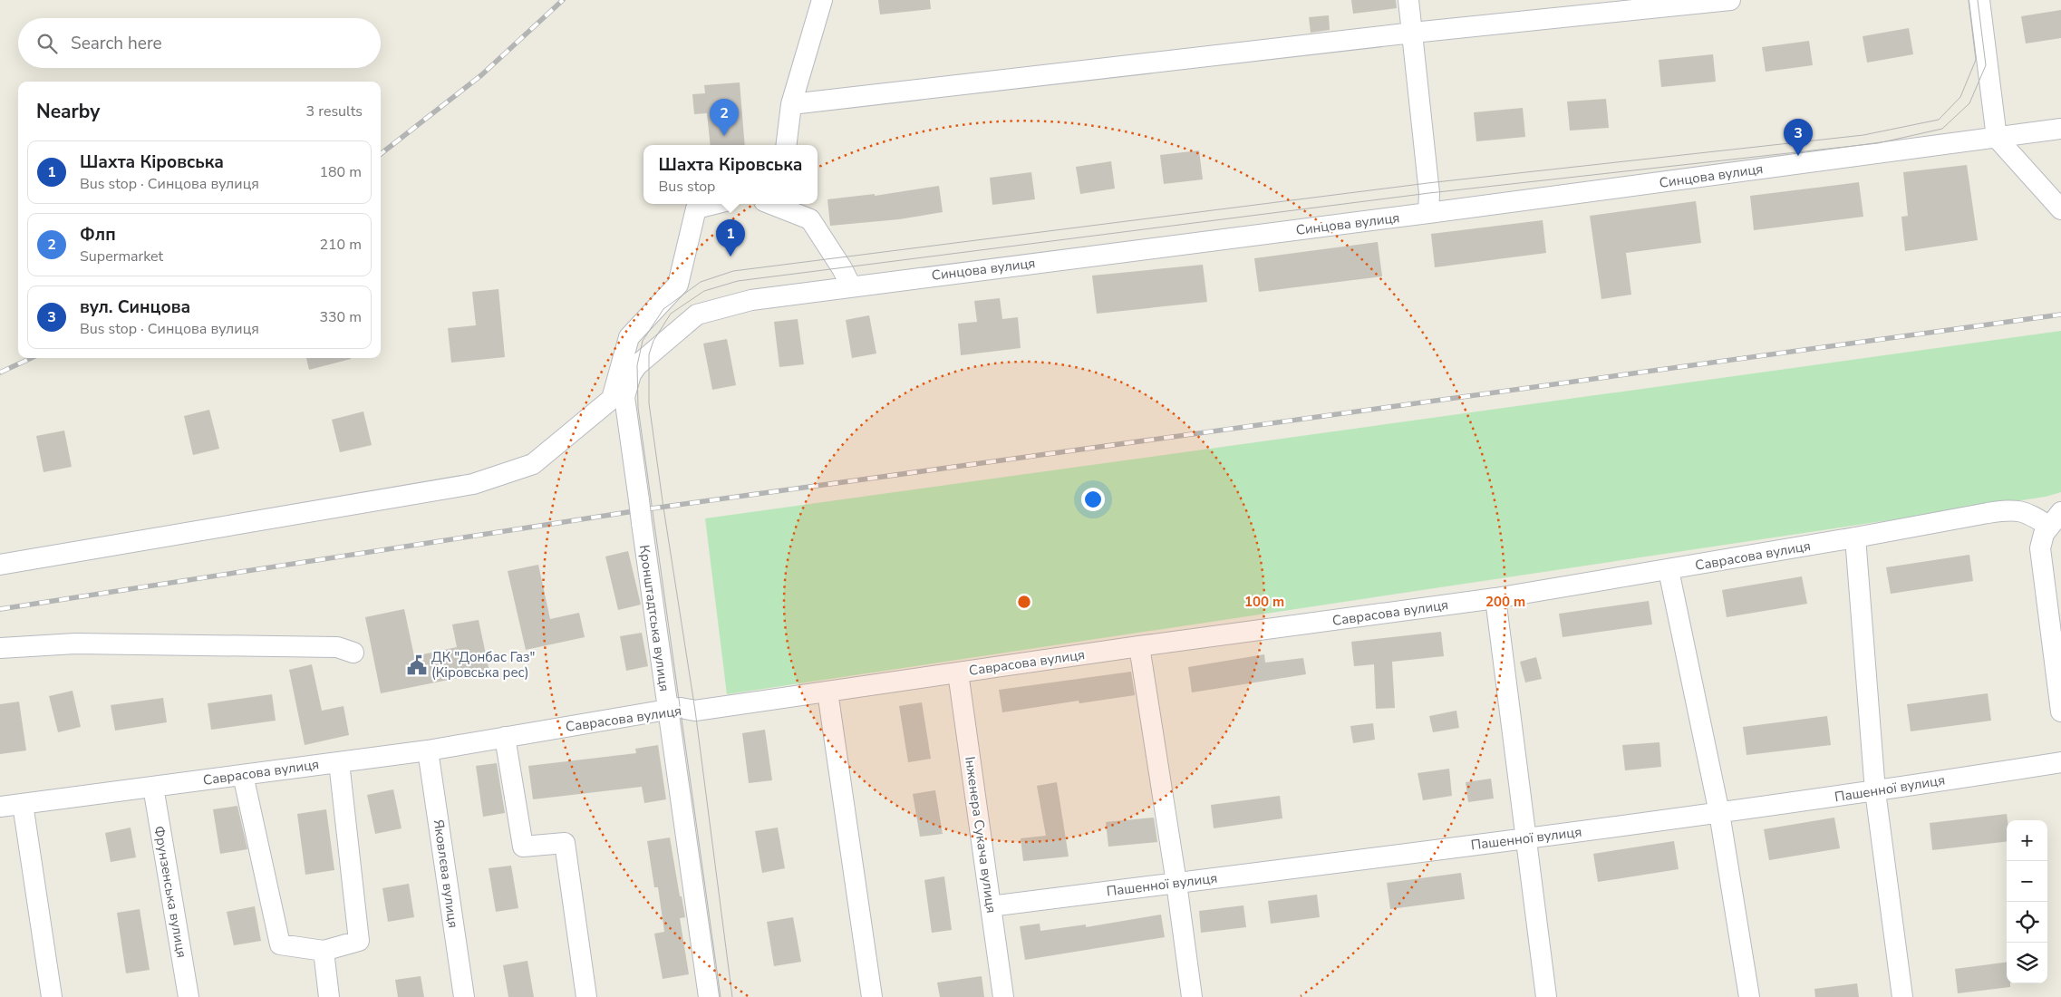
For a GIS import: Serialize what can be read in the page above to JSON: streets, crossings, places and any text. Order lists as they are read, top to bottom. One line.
{"streets":{"street":["Синцова вулиця","Саврасова вулиця","Кронштадтська вулиця","Пашенної вулиця","Інженера Сукача вулиця","Яковлєва вулиця","Фрунзенська вулиця"]},"crossings":[["Синцова вулиця","Кронштадтська вулиця"],["Саврасова вулиця","Кронштадтська вулиця"],["Саврасова вулиця","Інженера Сукача вулиця"],["Саврасова вулиця","Яковлєва вулиця"],["Саврасова вулиця","Фрунзенська вулиця"],["Пашенної вулиця","Інженера Сукача вулиця"]],"places":{"public building":["ДК \"Донбас Газ\" (Кіровська рес)"]},"page":{"search":"Search here","heading":["Nearby","3 results"],"pins":["2","3","1"],"list":[{"mark":"1","name":"Шахта Кіровська","note":"Bus stop · Синцова вулиця","value":"180 m"},{"mark":"2","name":"Флп","note":"Supermarket","value":"210 m"},{"mark":"3","name":"вул. Синцова","note":"Bus stop · Синцова вулиця","value":"330 m"}],"popup":["Шахта Кіровська","Bus stop"],"map_buttons":["+","−"]},"rings":["100 m","200 m"]}
